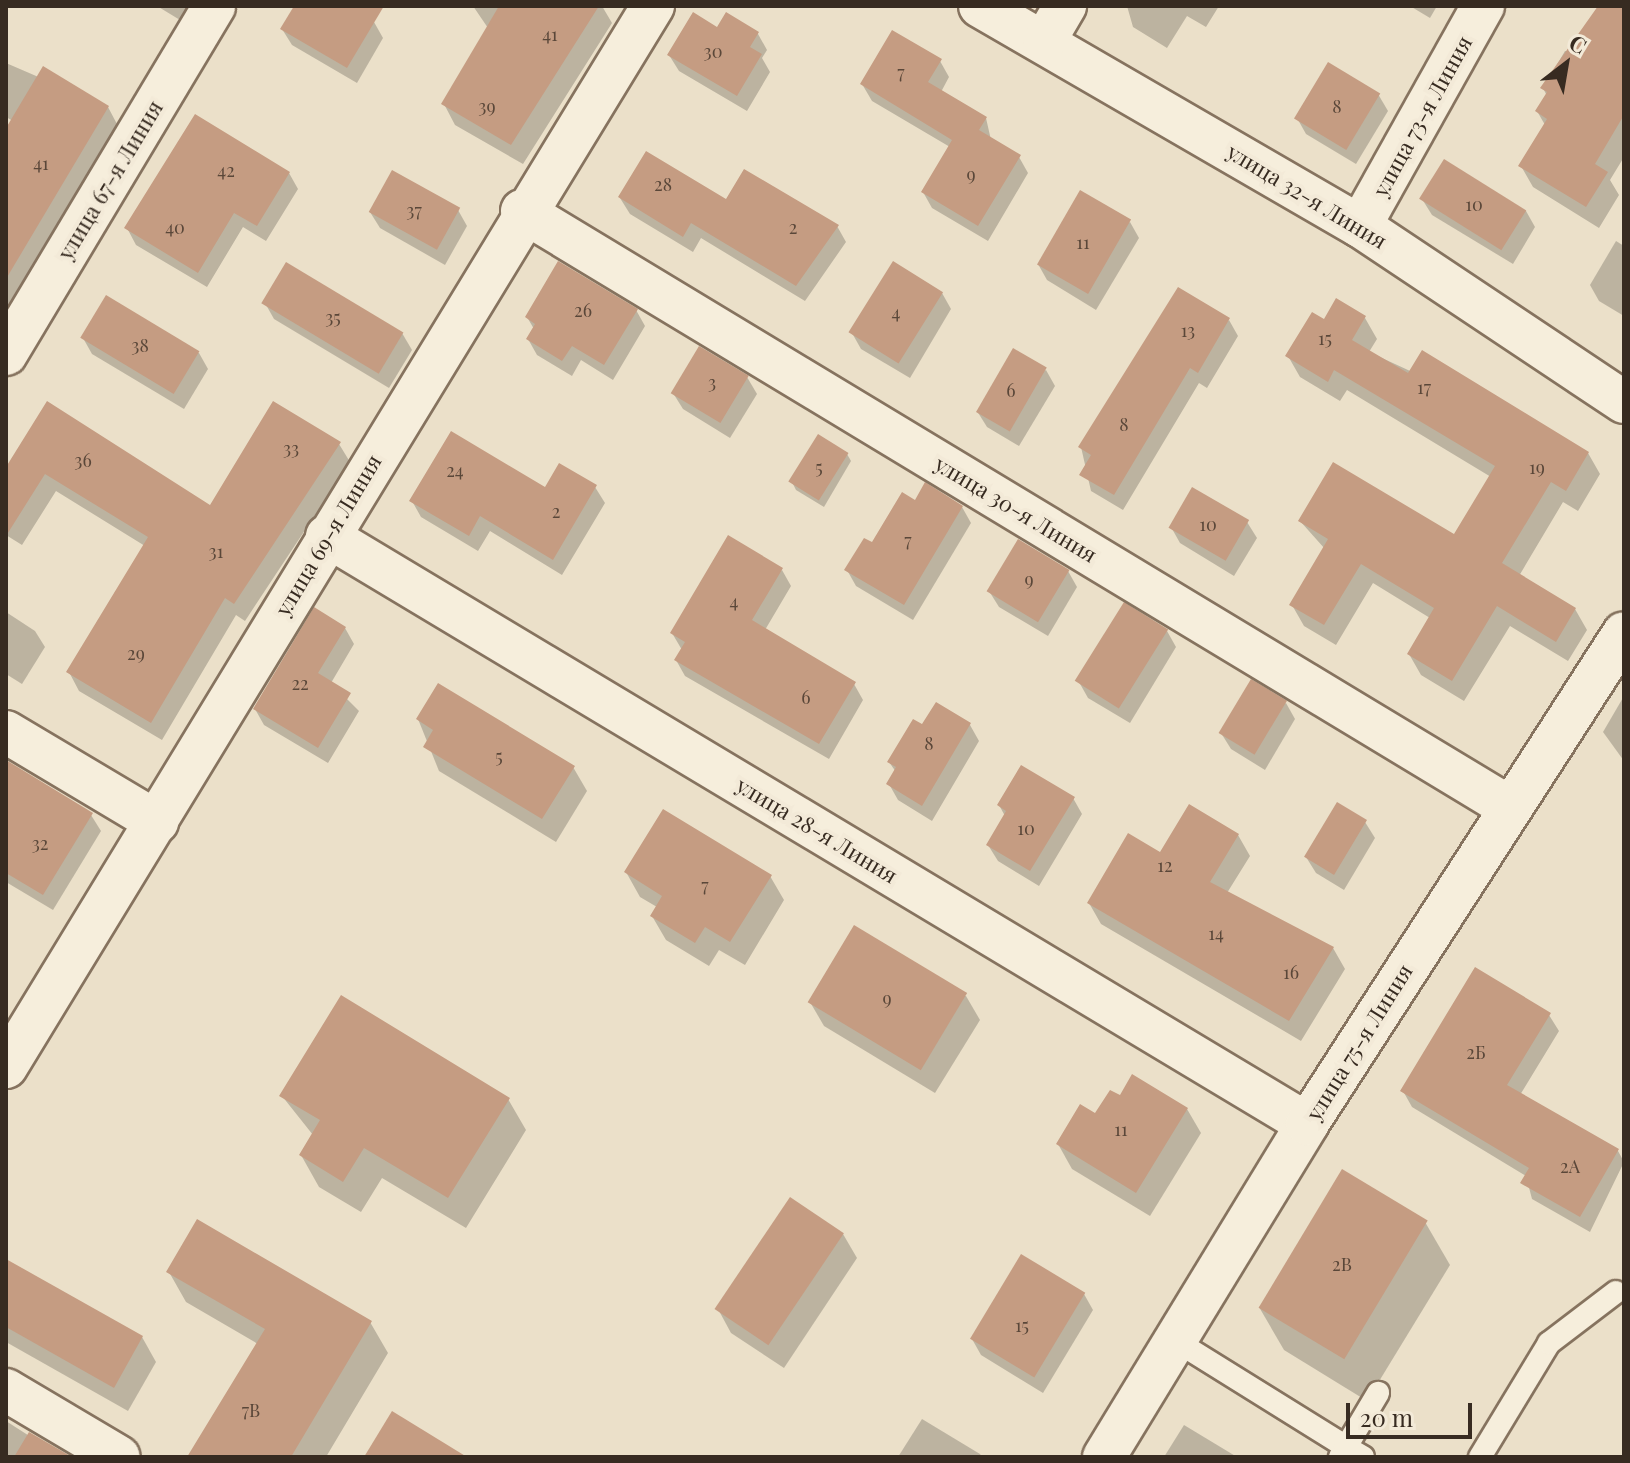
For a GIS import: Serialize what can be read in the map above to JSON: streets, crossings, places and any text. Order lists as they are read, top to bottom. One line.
{"streets":{"street":["улица 73-я Линия","улица 67-я Линия","улица 32-я Линия","улица 30-я Линия","улица 69-я Линия","улица 28-я Линия","улица 75-я Линия"]},"crossings":[["улица 73-я Линия","улица 32-я Линия"],["улица 30-я Линия","улица 69-я Линия"],["улица 30-я Линия","улица 75-я Линия"],["улица 69-я Линия","улица 28-я Линия"],["улица 28-я Линия","улица 75-я Линия"]],"house_numbers":["41","30","7","39","8","41","42","9","28","10","37","40","2","11","26","4","35","13","15","38","3","17","6","8","33","36","5","19","24","2","10","7","31","9","4","29","22","6","8","5","10","32","12","7","14","16","9","2Б","11","2А","2В","15","7В"],"scale_bar":"20 m","north":"top right"}
